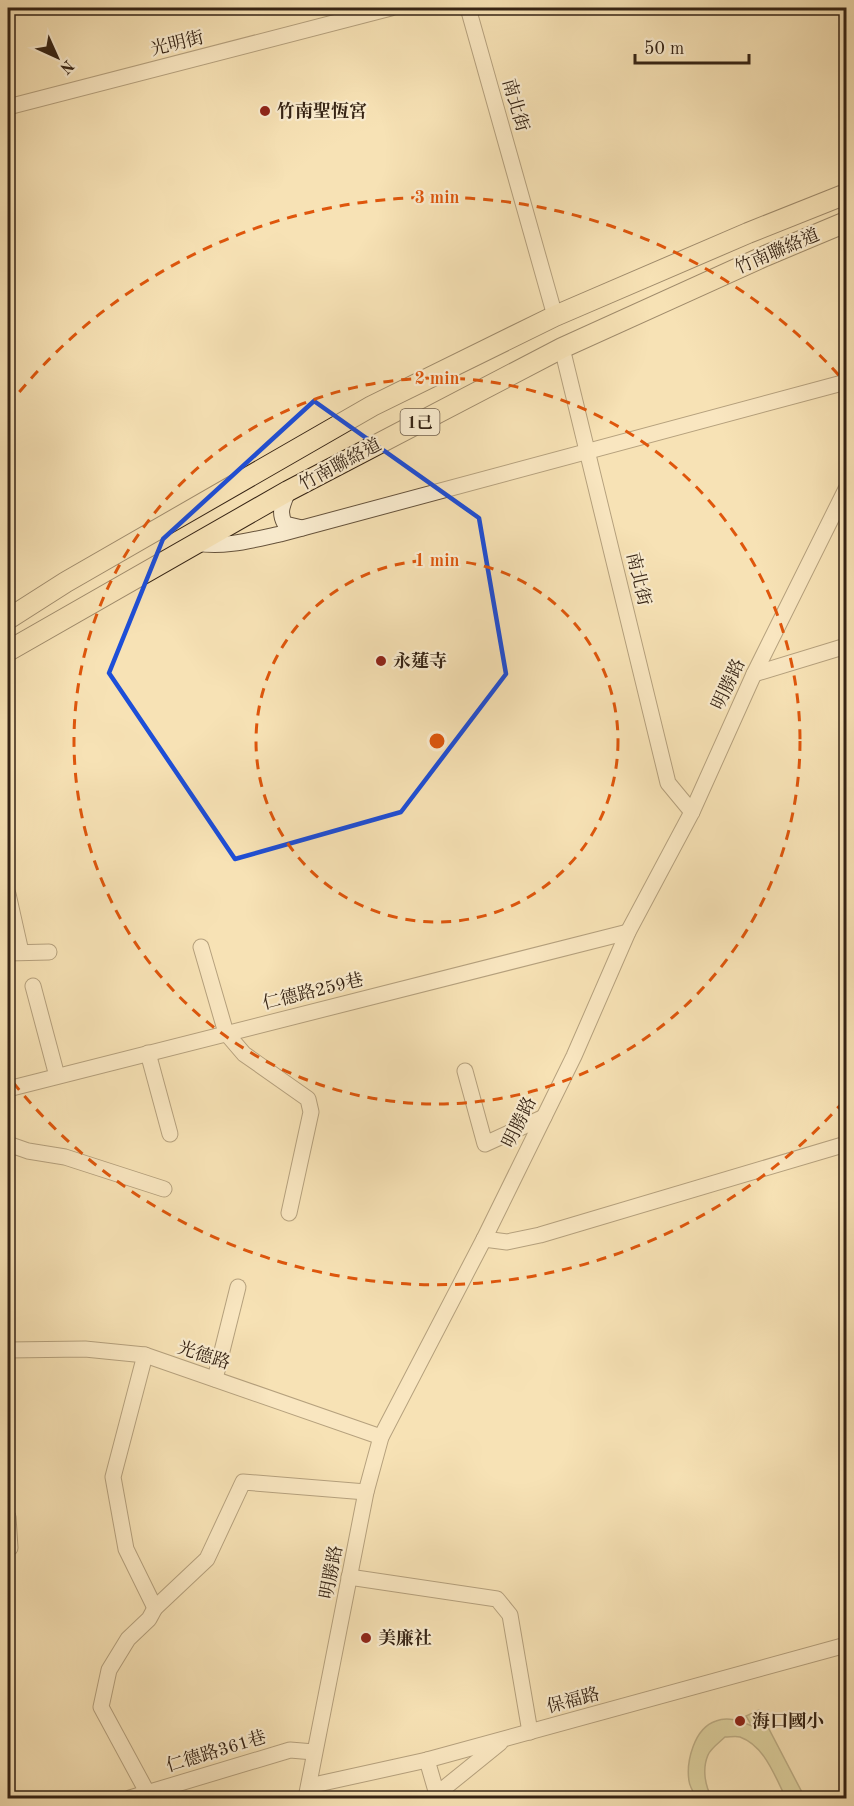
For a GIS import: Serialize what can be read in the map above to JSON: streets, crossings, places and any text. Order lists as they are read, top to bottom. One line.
{"streets":{"main road":["竹南聯絡道","1己"],"street":["光明街","南北街","明勝路","仁德路259巷","光德路","保福路","仁德路361巷"]},"crossings":[["南北街","竹南聯絡道"],["南北街","明勝路"],["明勝路","仁德路259巷"],["明勝路","光德路"],["明勝路","保福路"],["明勝路","仁德路361巷"]],"places":["竹南聖恆宮","永蓮寺","美廉社","海口國小"],"scale_bar":"50 m","north":"bottom right","rings":["3 min","2 min","1 min"]}
